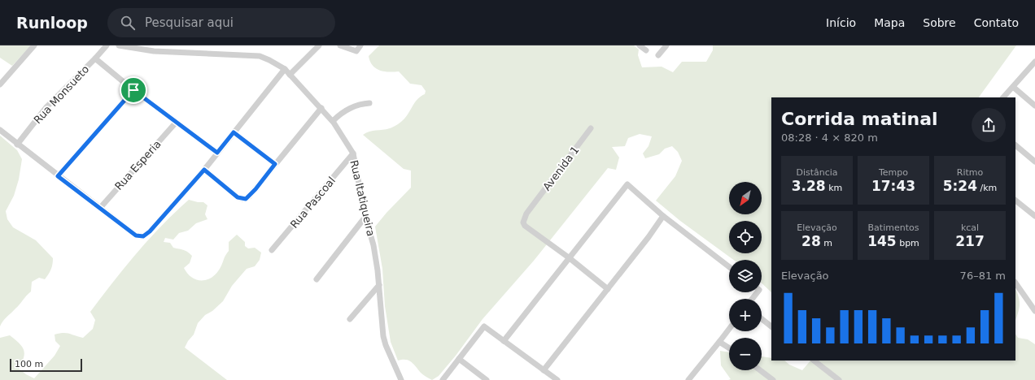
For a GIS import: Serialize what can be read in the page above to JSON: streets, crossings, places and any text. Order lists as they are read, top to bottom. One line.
{"streets":{"street":["Rua Monsueto","Rua Esperia","Avenida 1","Rua Itatiqueira","Rua Pascoal"]},"crossings":[["Rua Monsueto","Rua Esperia"],["Rua Itatiqueira","Rua Pascoal"]],"scale_bar":"100 m","north":"bottom left","page":{"header":"Runloop","search":"Pesquisar aqui","nav":["Início","Mapa","Sobre","Contato"],"heading":["Corrida matinal","08:28 · 4 × 820 m"],"stats":[["Distância","3.28 km"],["Tempo","17:43"],["Ritmo","5:24 /km"],["Elevação","28 m"],["Batimentos","145 bpm"],["kcal","217"]],"map_buttons":["+","−"],"chart":["Elevação","76–81 m"],"scale":"100 m"}}
